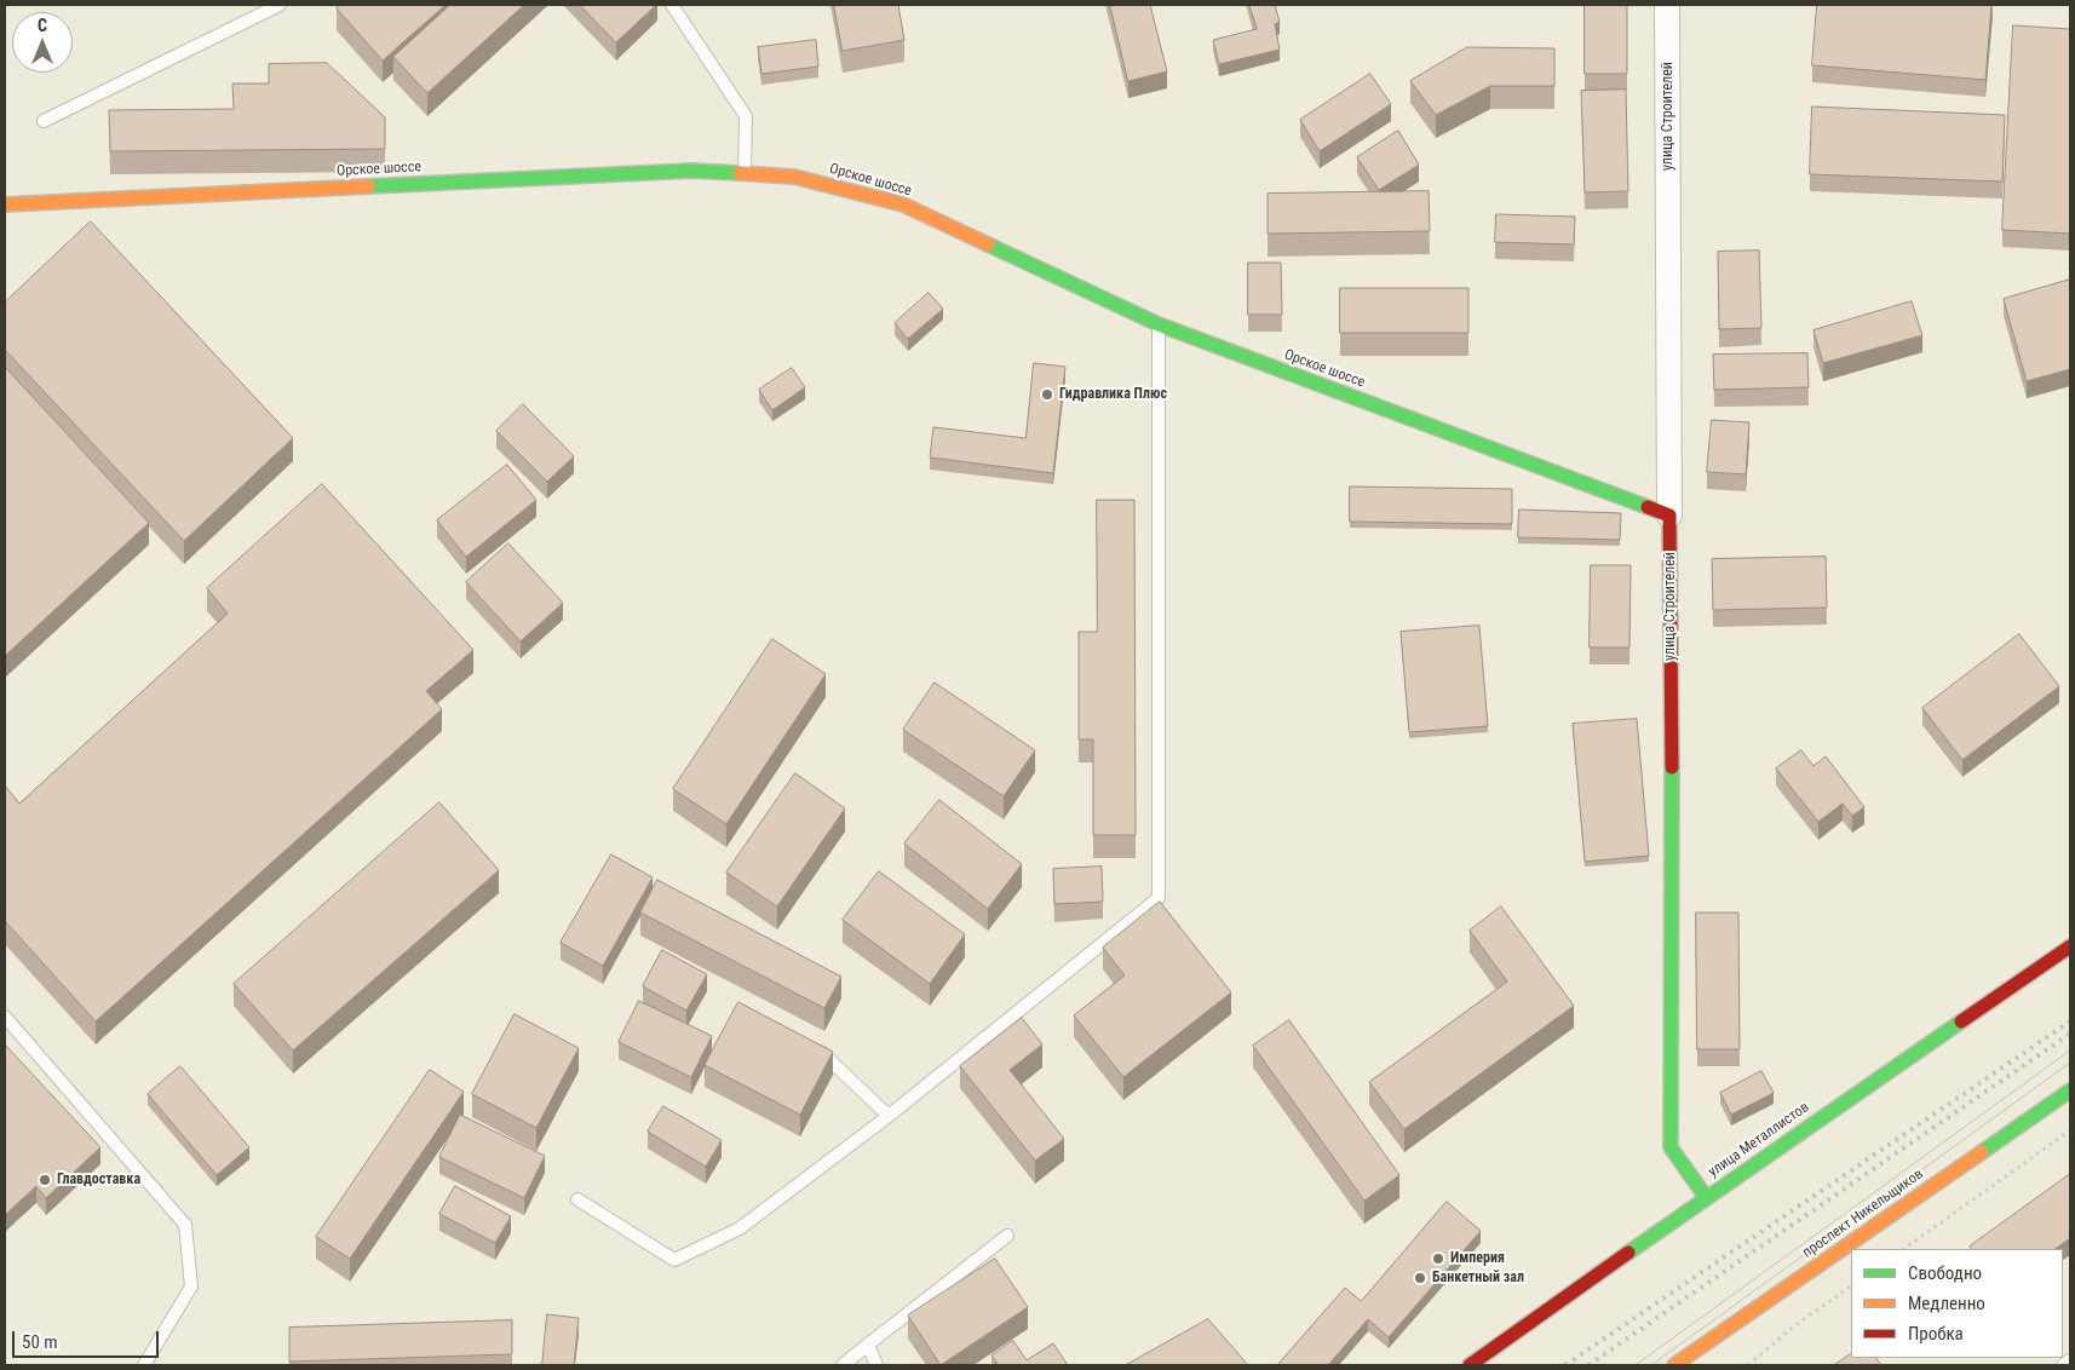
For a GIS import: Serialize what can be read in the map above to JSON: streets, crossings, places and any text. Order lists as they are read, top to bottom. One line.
{"streets":{"street":["улица Строителей","Орское шоссе","улица Металлистов","проспект Никельщиков"]},"crossings":[["улица Строителей","Орское шоссе"],["улица Строителей","улица Металлистов"]],"places":["Гидравлика Плюс","Главдоставка","Империя","Банкетный зал"],"legend":["Свободно","Медленно","Пробка"],"scale_bar":"50 m","north":"top"}
